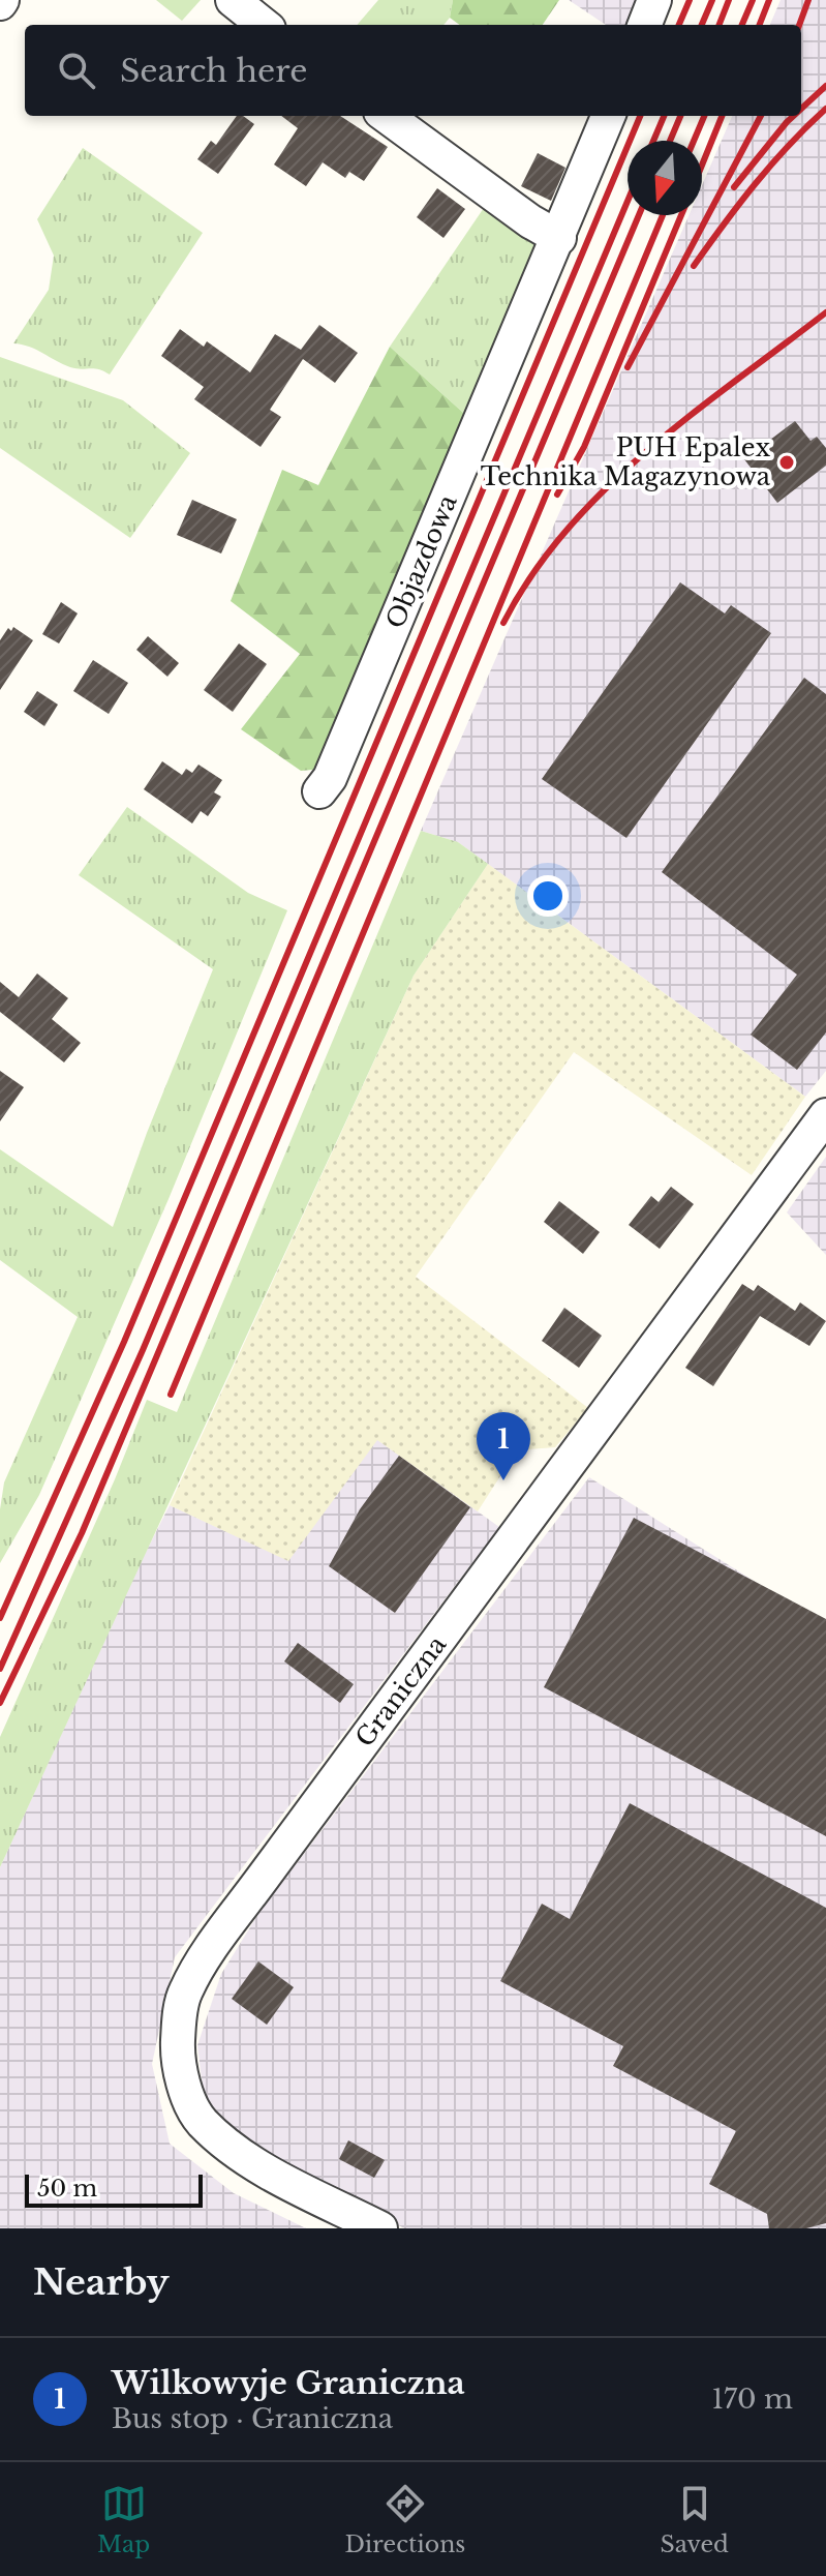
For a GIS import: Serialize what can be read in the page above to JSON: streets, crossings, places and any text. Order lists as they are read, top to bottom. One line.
{"streets":{"street":["Objazdowa","Graniczna"]},"places":["PUH Epalex Technika Magazynowa"],"scale_bar":"50 m","north":"bottom","page":{"search":"Search here","pins":"1","scale":"50 m","heading":"Nearby","list":[{"mark":"1","name":"Wilkowyje Graniczna","note":"Bus stop · Graniczna","value":"170 m"}],"nav":["Map","Directions","Saved"]}}
